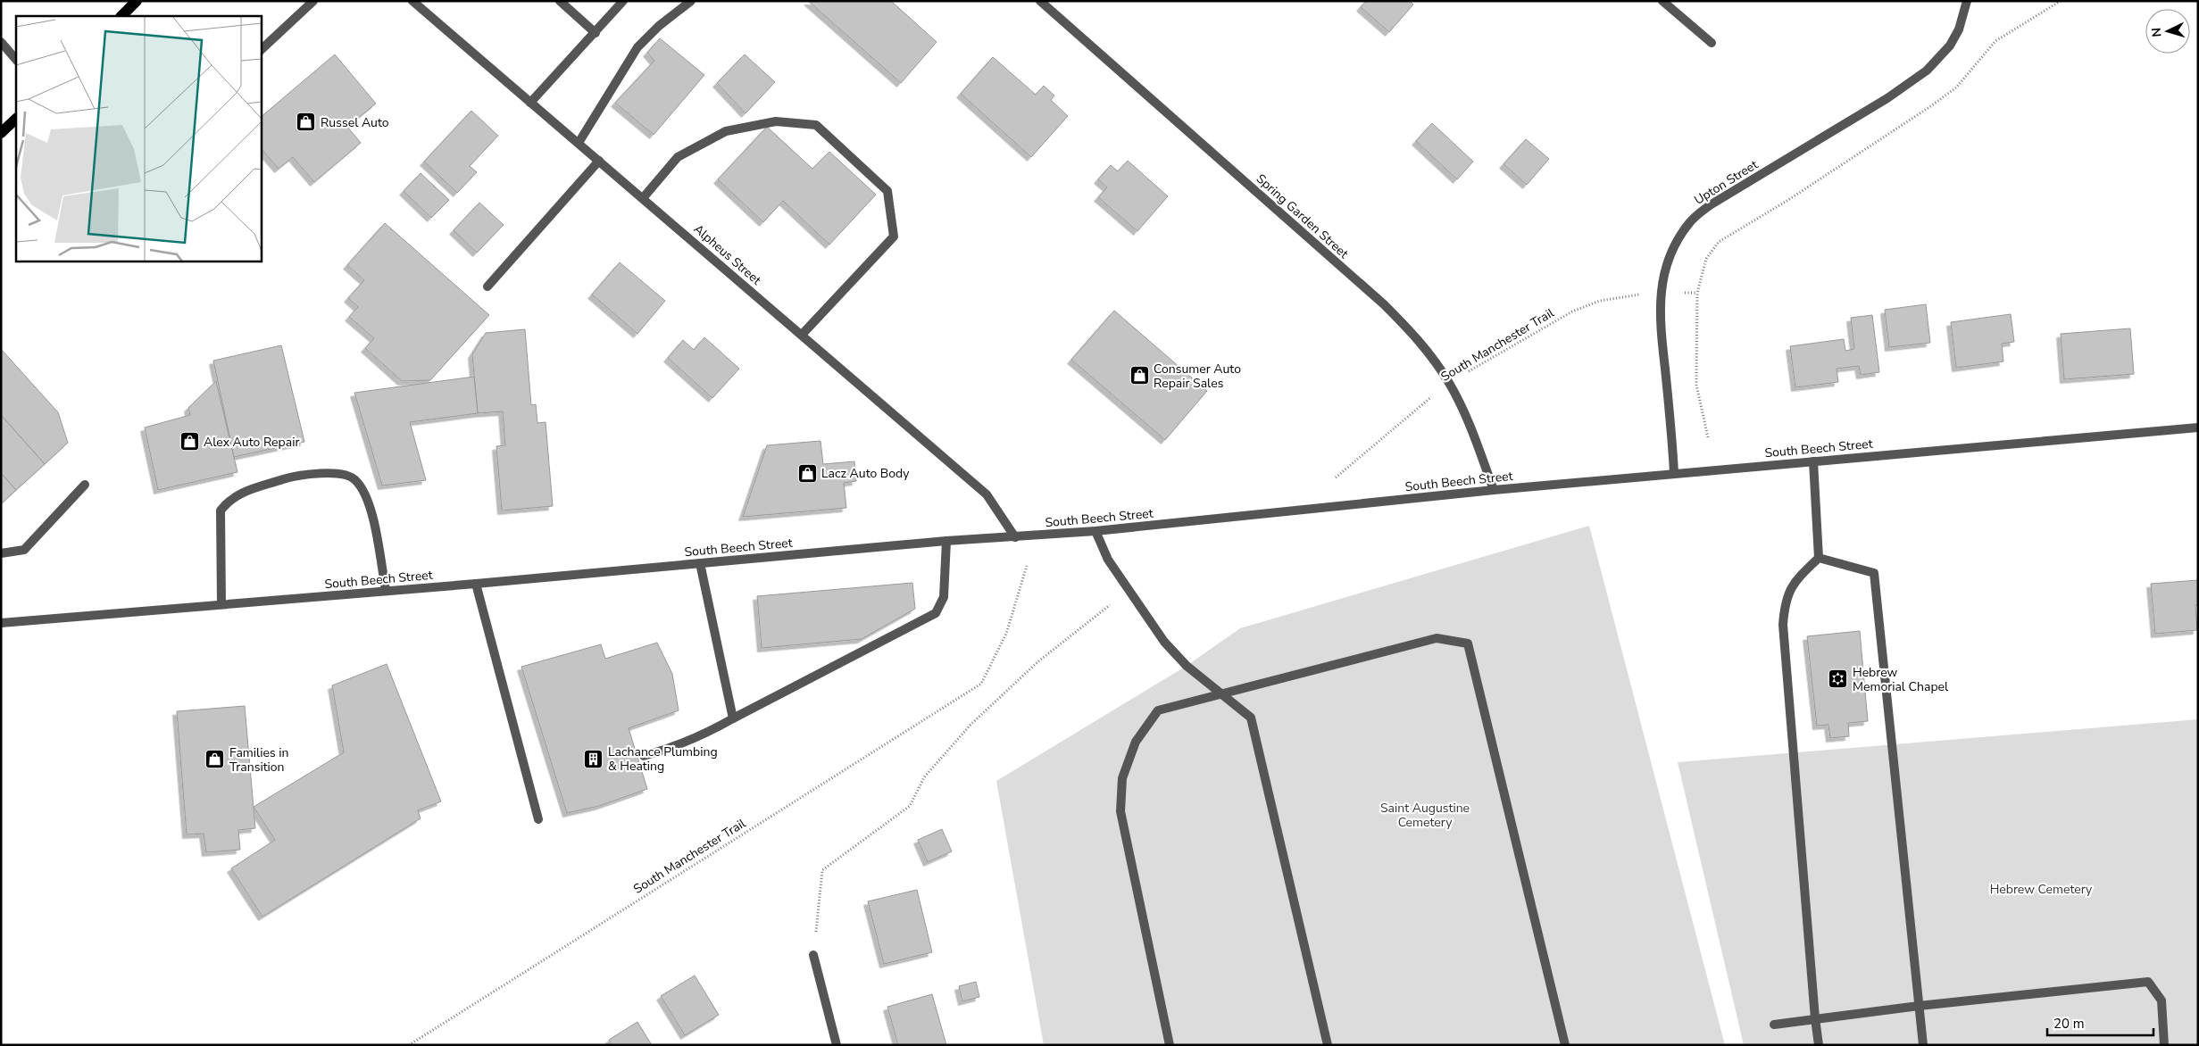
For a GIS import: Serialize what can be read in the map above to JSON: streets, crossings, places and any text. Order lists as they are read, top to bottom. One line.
{"streets":{"street":["Upton Street","Spring Garden Street","Alpheus Street","South Beech Street"],"path":["South Manchester Trail"]},"crossings":[["Upton Street","South Manchester Trail"],["Upton Street","South Beech Street"],["Spring Garden Street","South Manchester Trail"],["Spring Garden Street","South Beech Street"],["Alpheus Street","South Beech Street"]],"parks":["Saint Augustine Cemetery","Hebrew Cemetery"],"places":{"shop":["Russel Auto","Consumer Auto Repair Sales","Alex Auto Repair","Lacz Auto Body","Families in Transition"],"synagogue":["Hebrew Memorial Chapel"],"building":["Lachance Plumbing & Heating"]},"scale_bar":"20 m","north":"left"}
